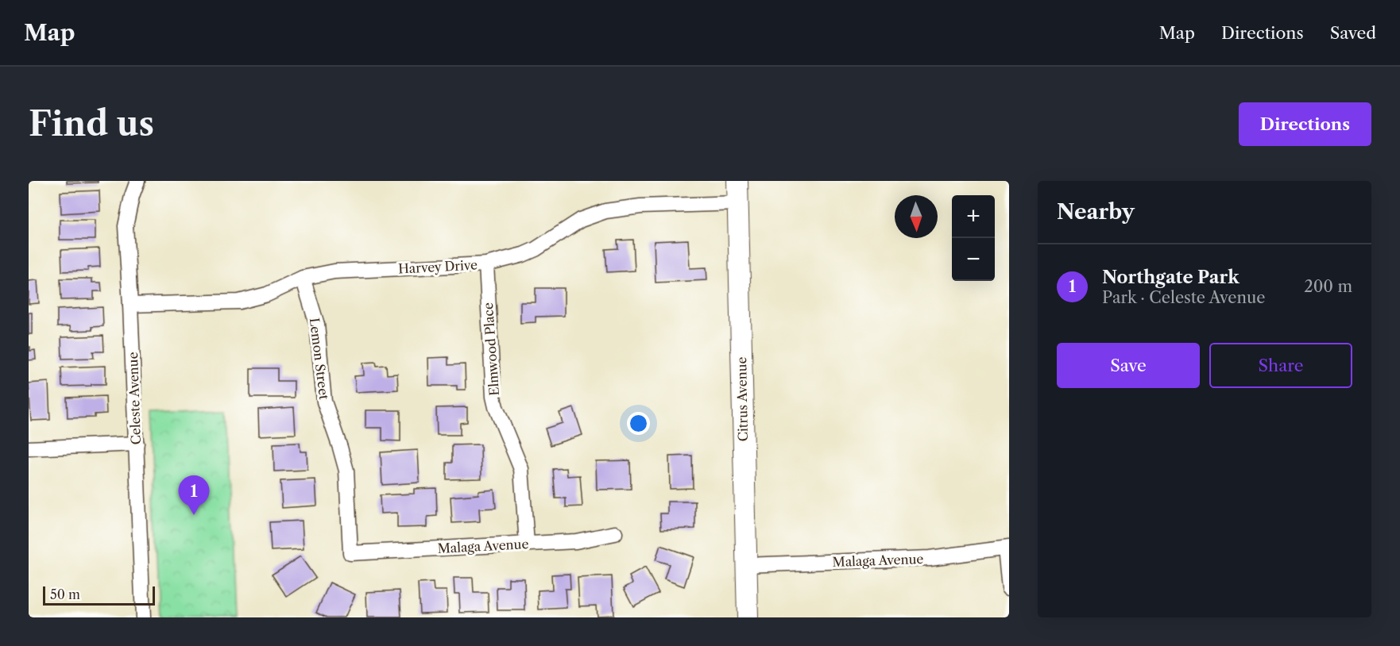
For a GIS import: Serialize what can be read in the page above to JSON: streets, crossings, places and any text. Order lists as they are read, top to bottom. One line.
{"streets":{"main road":["Citrus Avenue"],"street":["Harvey Drive","Elmwood Place","Lemon Street","Celeste Avenue","Malaga Avenue"]},"crossings":[["Harvey Drive","Elmwood Place"],["Harvey Drive","Lemon Street"],["Harvey Drive","Celeste Avenue"],["Harvey Drive","Citrus Avenue"],["Elmwood Place","Malaga Avenue"],["Lemon Street","Malaga Avenue"],["Citrus Avenue","Malaga Avenue"]],"scale_bar":"50 m","north":"bottom","page":{"header":"Map","nav":["Map","Directions","Saved"],"buttons":["Directions",["Save","Share"]],"title":"Find us","heading":"Nearby","map_buttons":["+","−"],"list":[{"mark":"1","name":"Northgate Park","note":"Park · Celeste Avenue","value":"200 m"}],"pins":"1","scale":"50 m"}}
